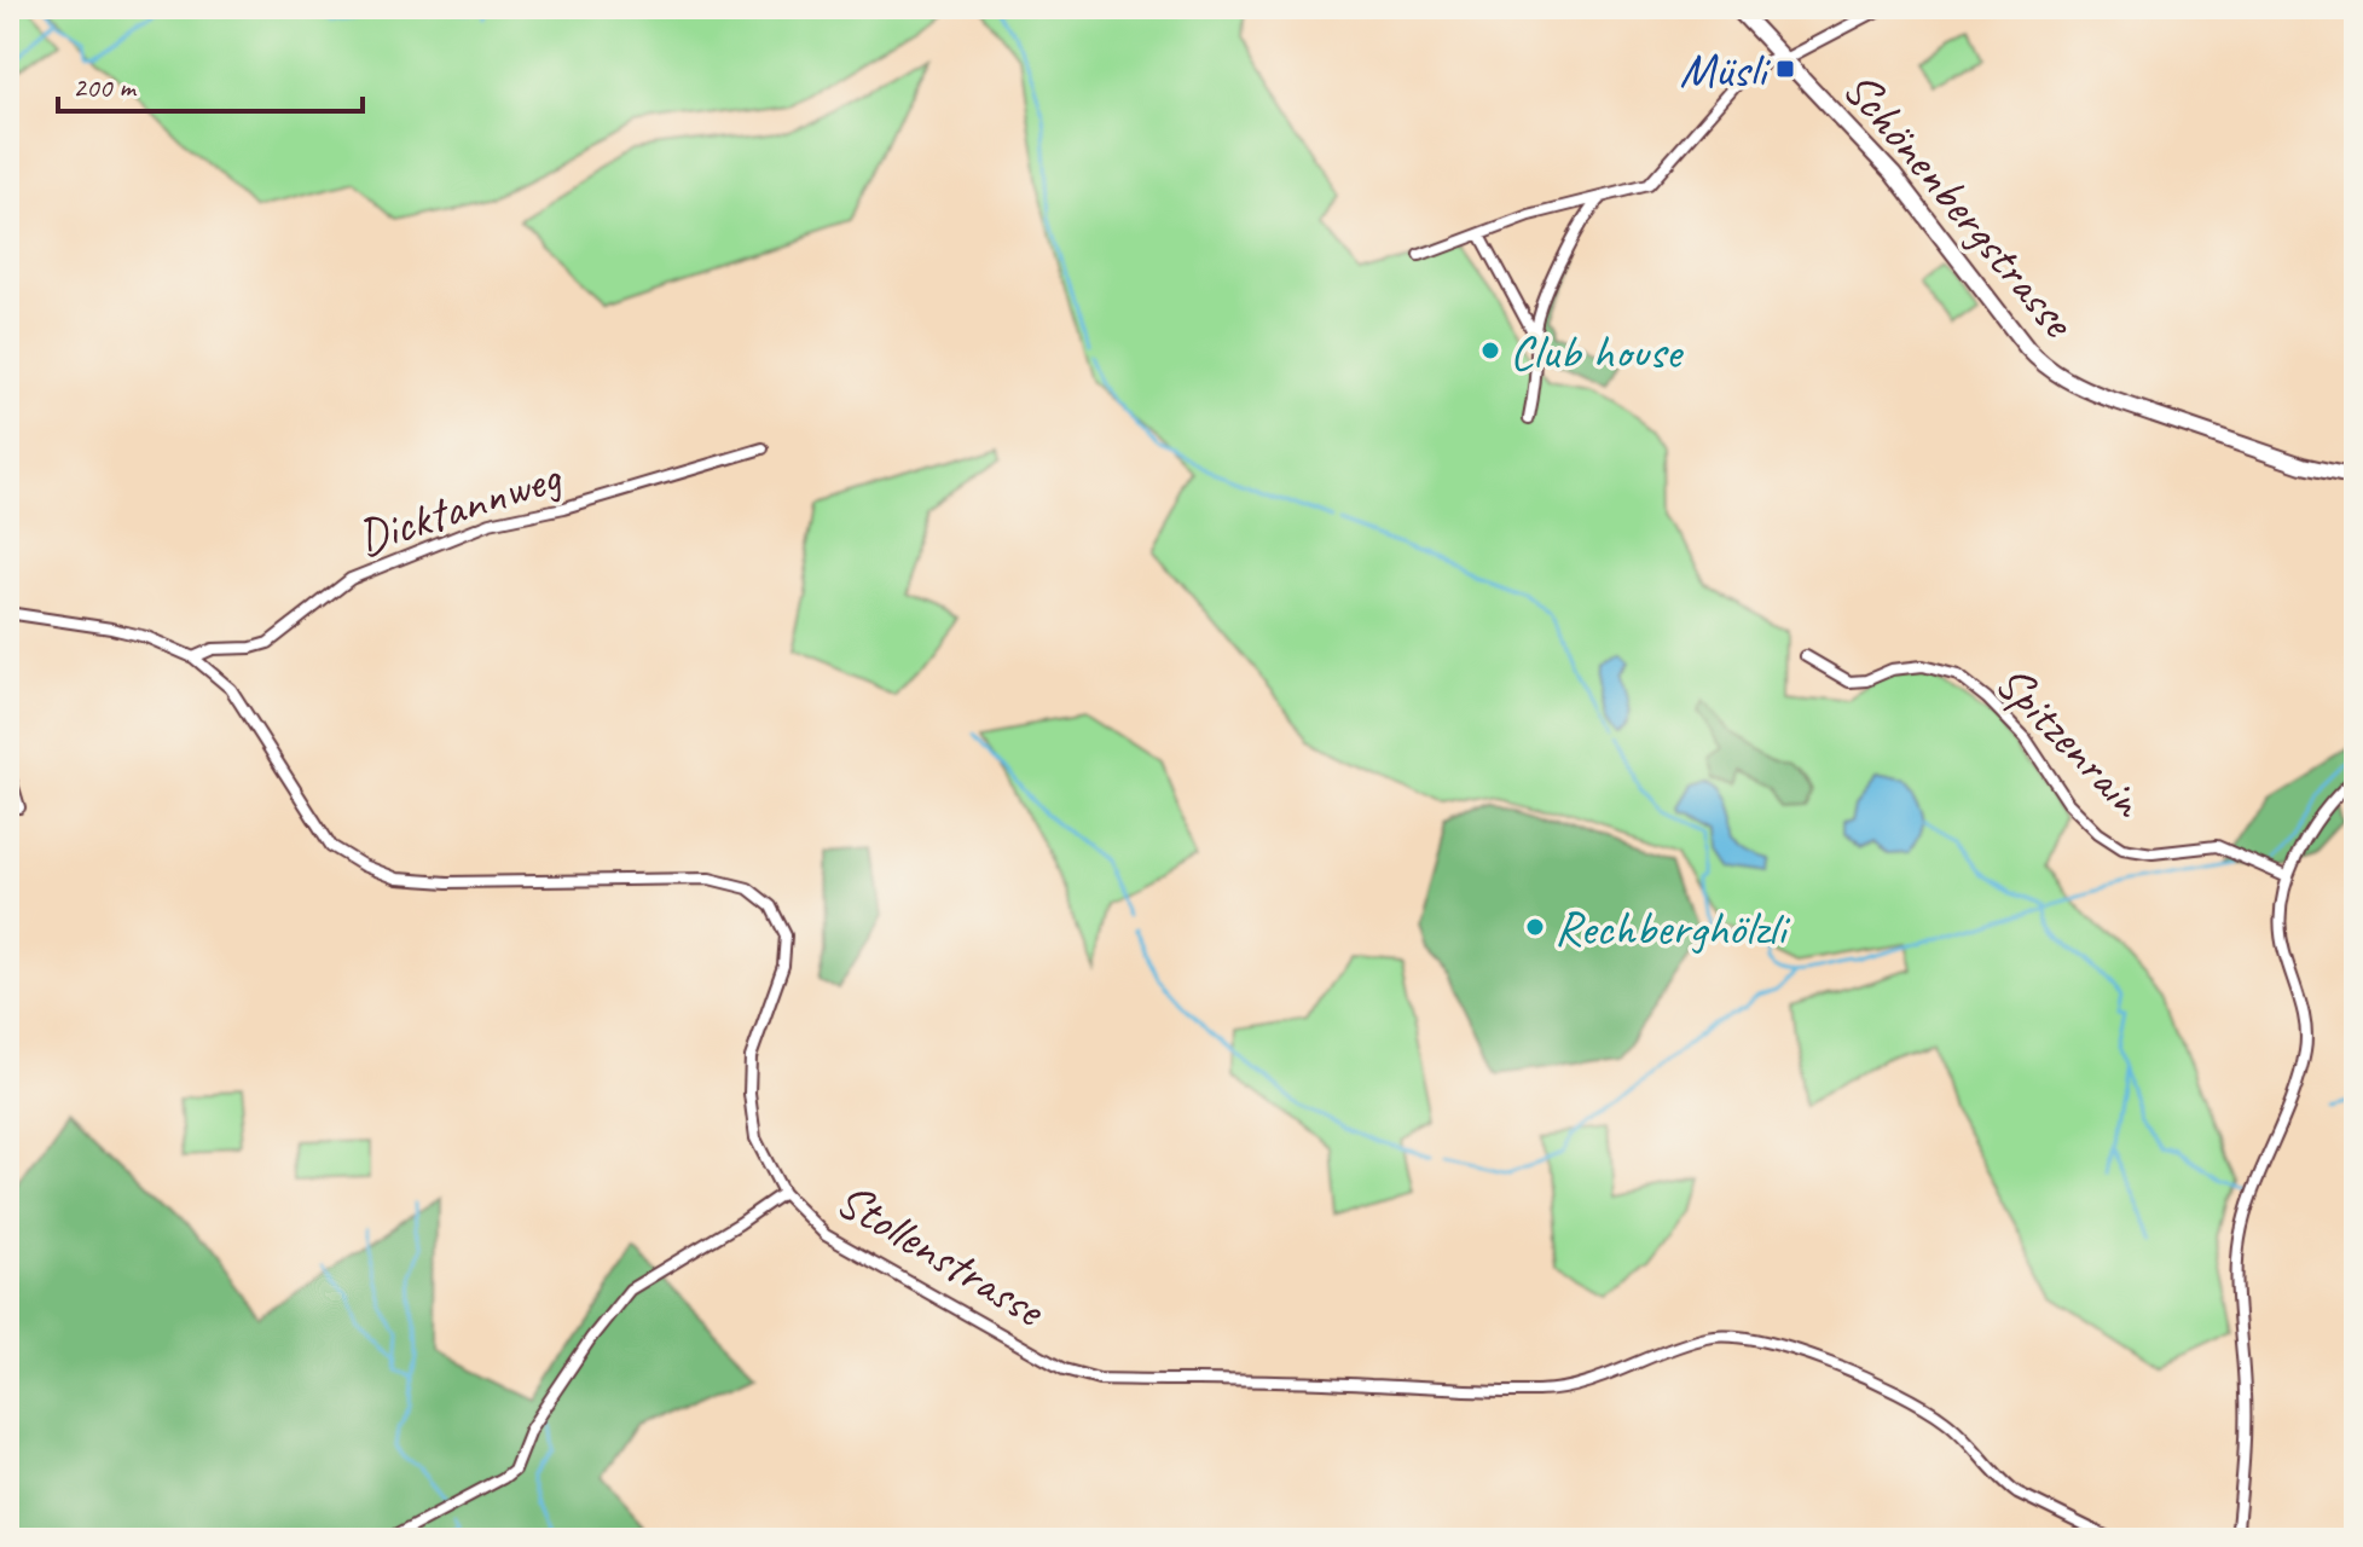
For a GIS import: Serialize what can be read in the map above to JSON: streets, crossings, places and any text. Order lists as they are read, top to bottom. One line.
{"streets":{"street":["Schönenbergstrasse","Dicktannweg","Spitzenrain","Stollenstrasse"]},"crossings":[["Dicktannweg","Stollenstrasse"]],"places":{"transit":["Müsli"],"other":["Club house","Rechberghölzli"]},"scale_bar":"200 m"}
